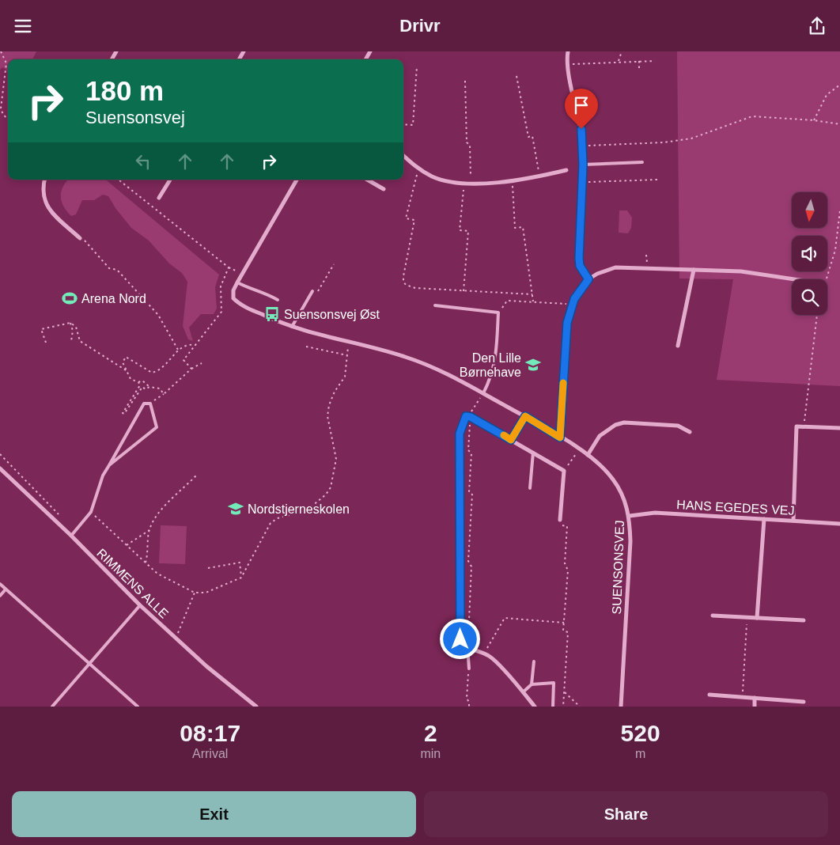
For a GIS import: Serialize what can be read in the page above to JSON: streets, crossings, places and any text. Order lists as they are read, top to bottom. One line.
{"streets":{"street":["HANS EGEDES VEJ","SUENSONSVEJ","RIMMENS ALLE"]},"crossings":[["HANS EGEDES VEJ","SUENSONSVEJ"]],"places":{"sports":["Arena Nord"],"bus stop":["Suensonsvej Øst"],"school or university":["Den Lille Børnehave","Nordstjerneskolen"]},"north":"bottom","page":{"header":"Drivr","turn":["180 m","Suensonsvej"],"eta":["08:17","Arrival","2","min","520","m"],"buttons":["Exit","Share"]}}
